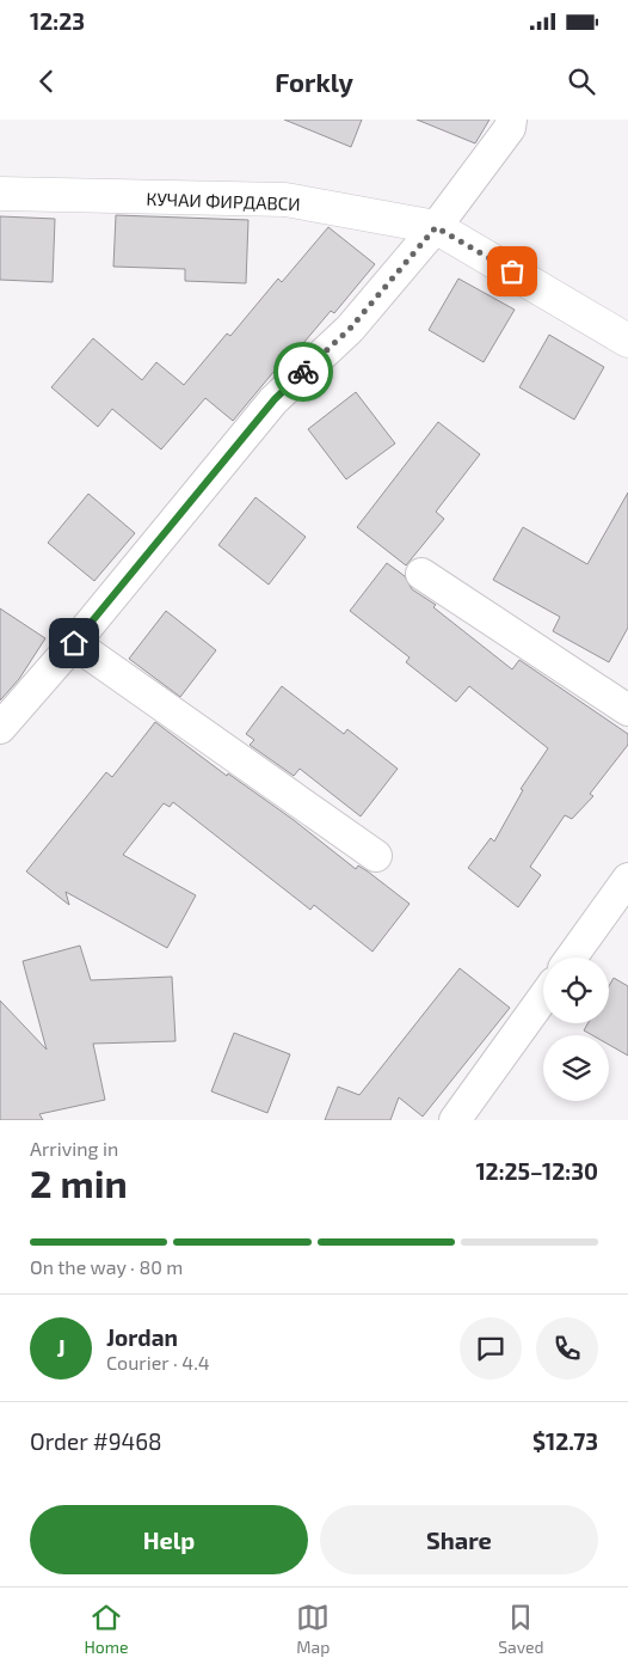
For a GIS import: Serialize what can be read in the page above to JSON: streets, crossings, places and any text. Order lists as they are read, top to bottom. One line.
{"streets":{"street":["КУЧАИ ФИРДАВСИ"]},"page":{"status":"12:23","header":"Forkly","heading":["2 min","Arriving in","12:25–12:30"],"panel":["Jordan","Courier · 4.4","Order #9468","$12.73"],"bar":"On the way · 80 m","round":"J","buttons":["Help","Share"],"tabs":["Home","Map","Saved"]}}
